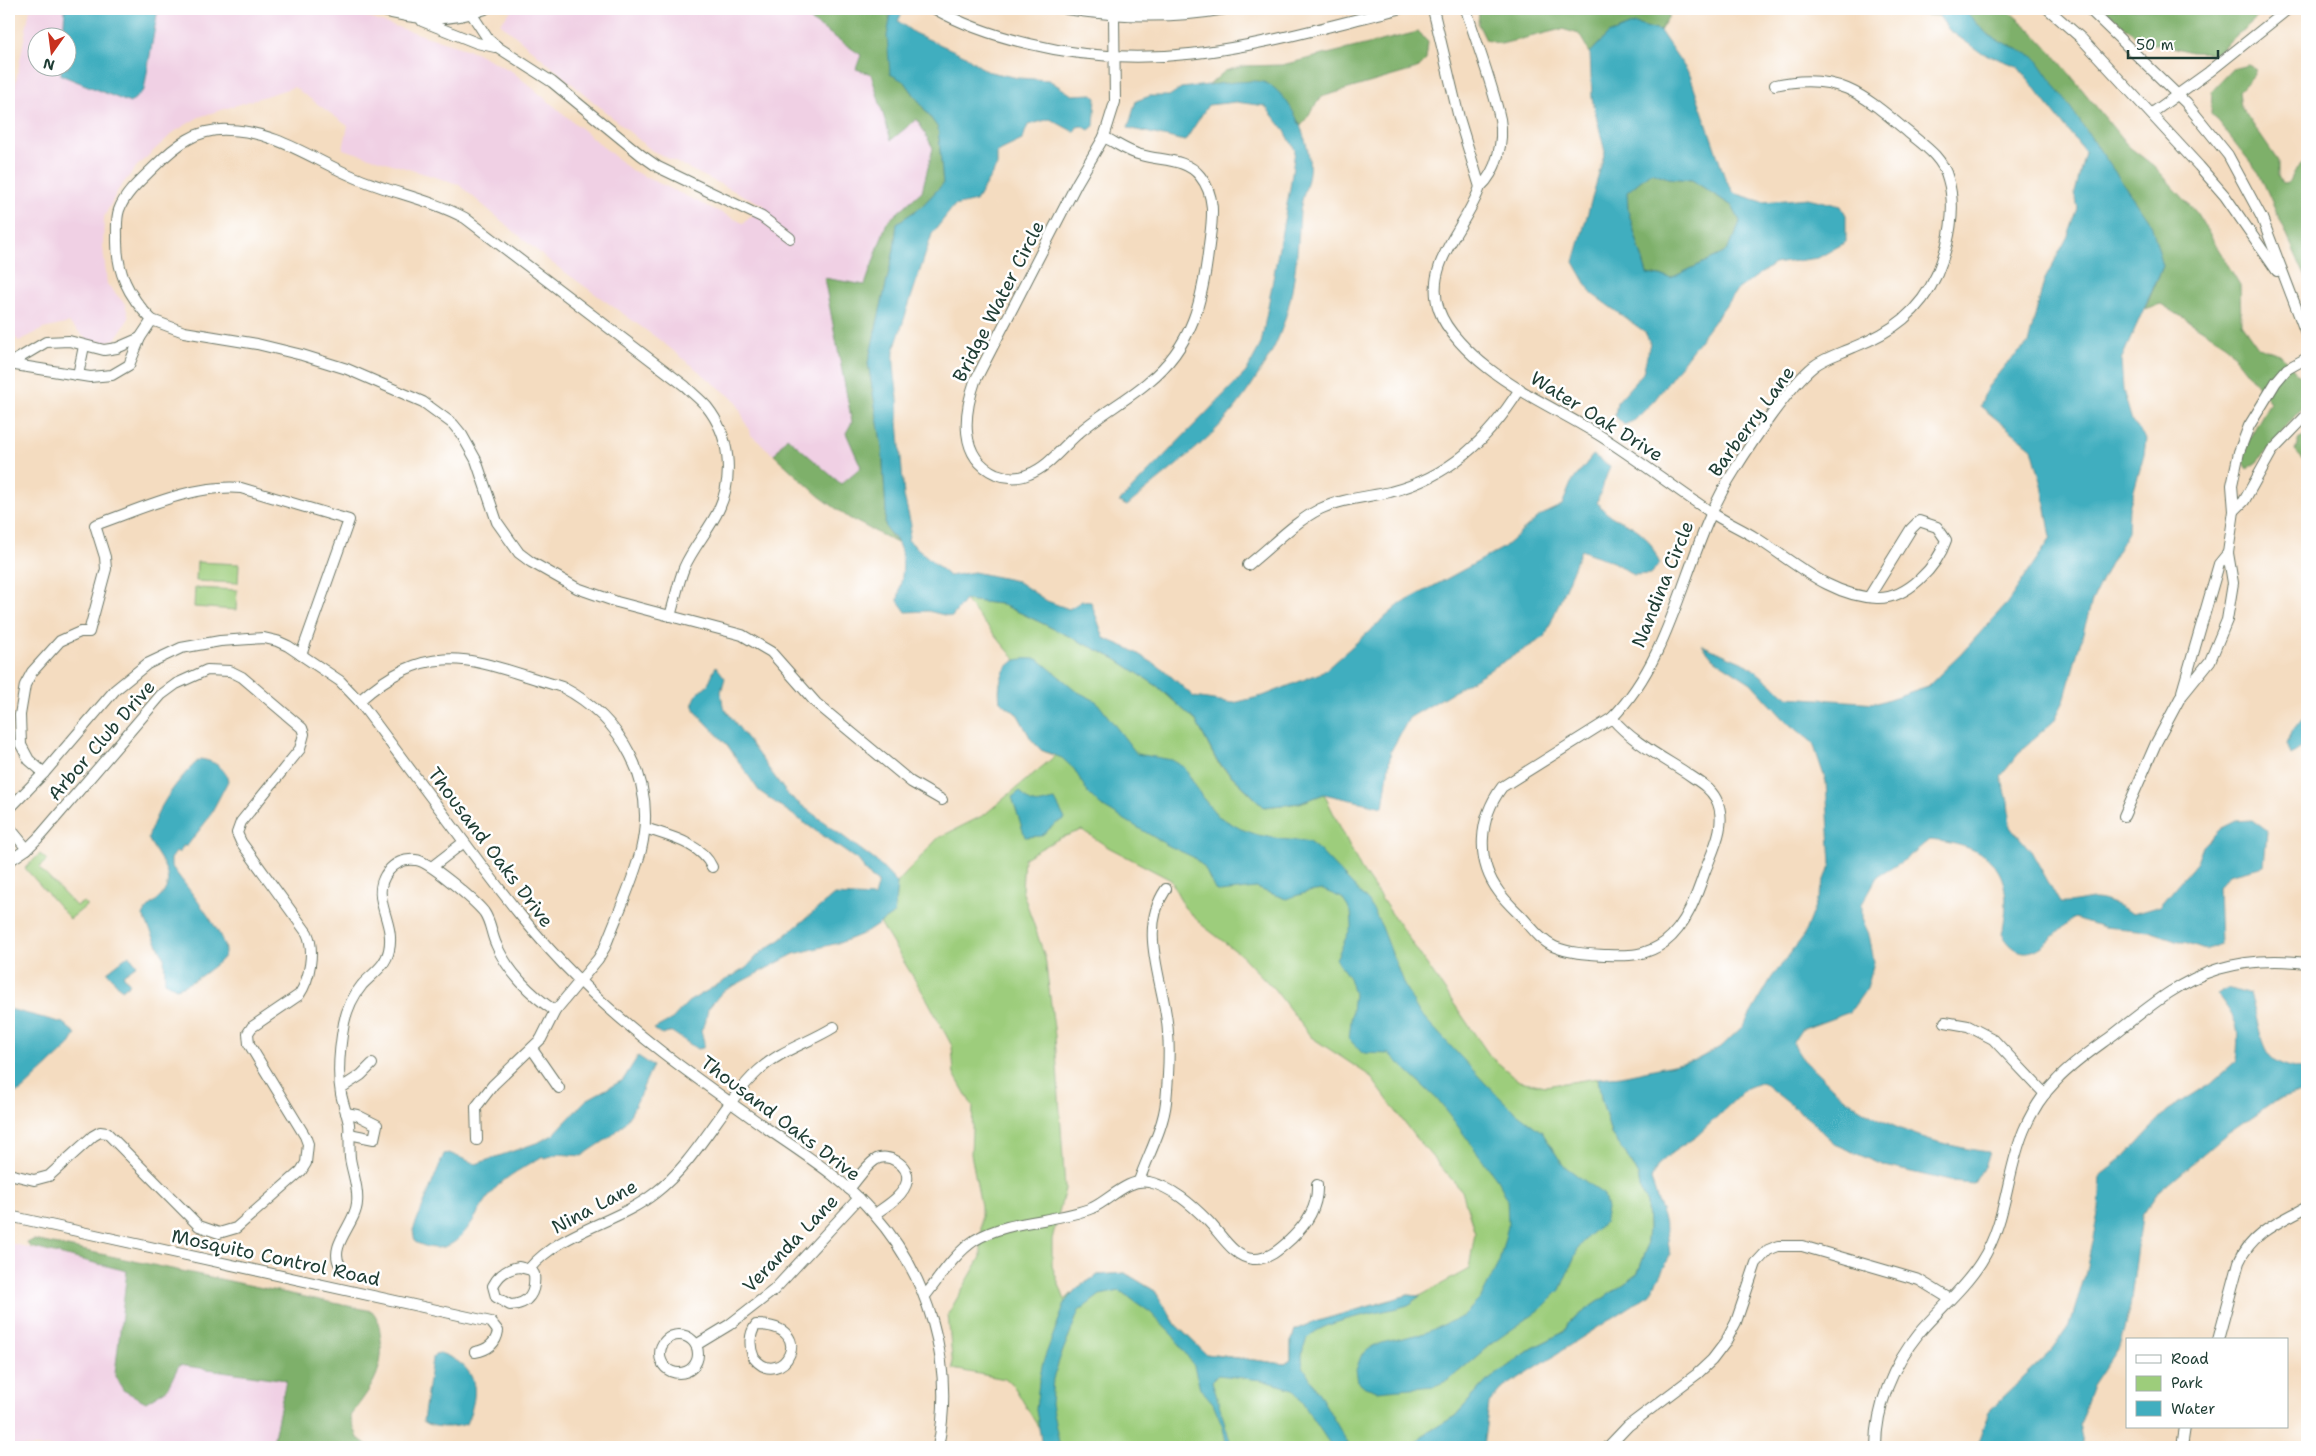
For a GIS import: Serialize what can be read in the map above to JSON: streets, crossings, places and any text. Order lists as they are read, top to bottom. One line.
{"streets":{"street":["Bridge Water Circle","Water Oak Drive","Barberry Lane","Nandina Circle","Arbor Club Drive","Thousand Oaks Drive","Nina Lane","Veranda Lane","Mosquito Control Road"]},"crossings":[["Water Oak Drive","Barberry Lane"],["Water Oak Drive","Nandina Circle"],["Barberry Lane","Nandina Circle"],["Thousand Oaks Drive","Nina Lane"],["Thousand Oaks Drive","Veranda Lane"]],"legend":["Road","Park","Water"],"scale_bar":"50 m","north":"bottom"}
